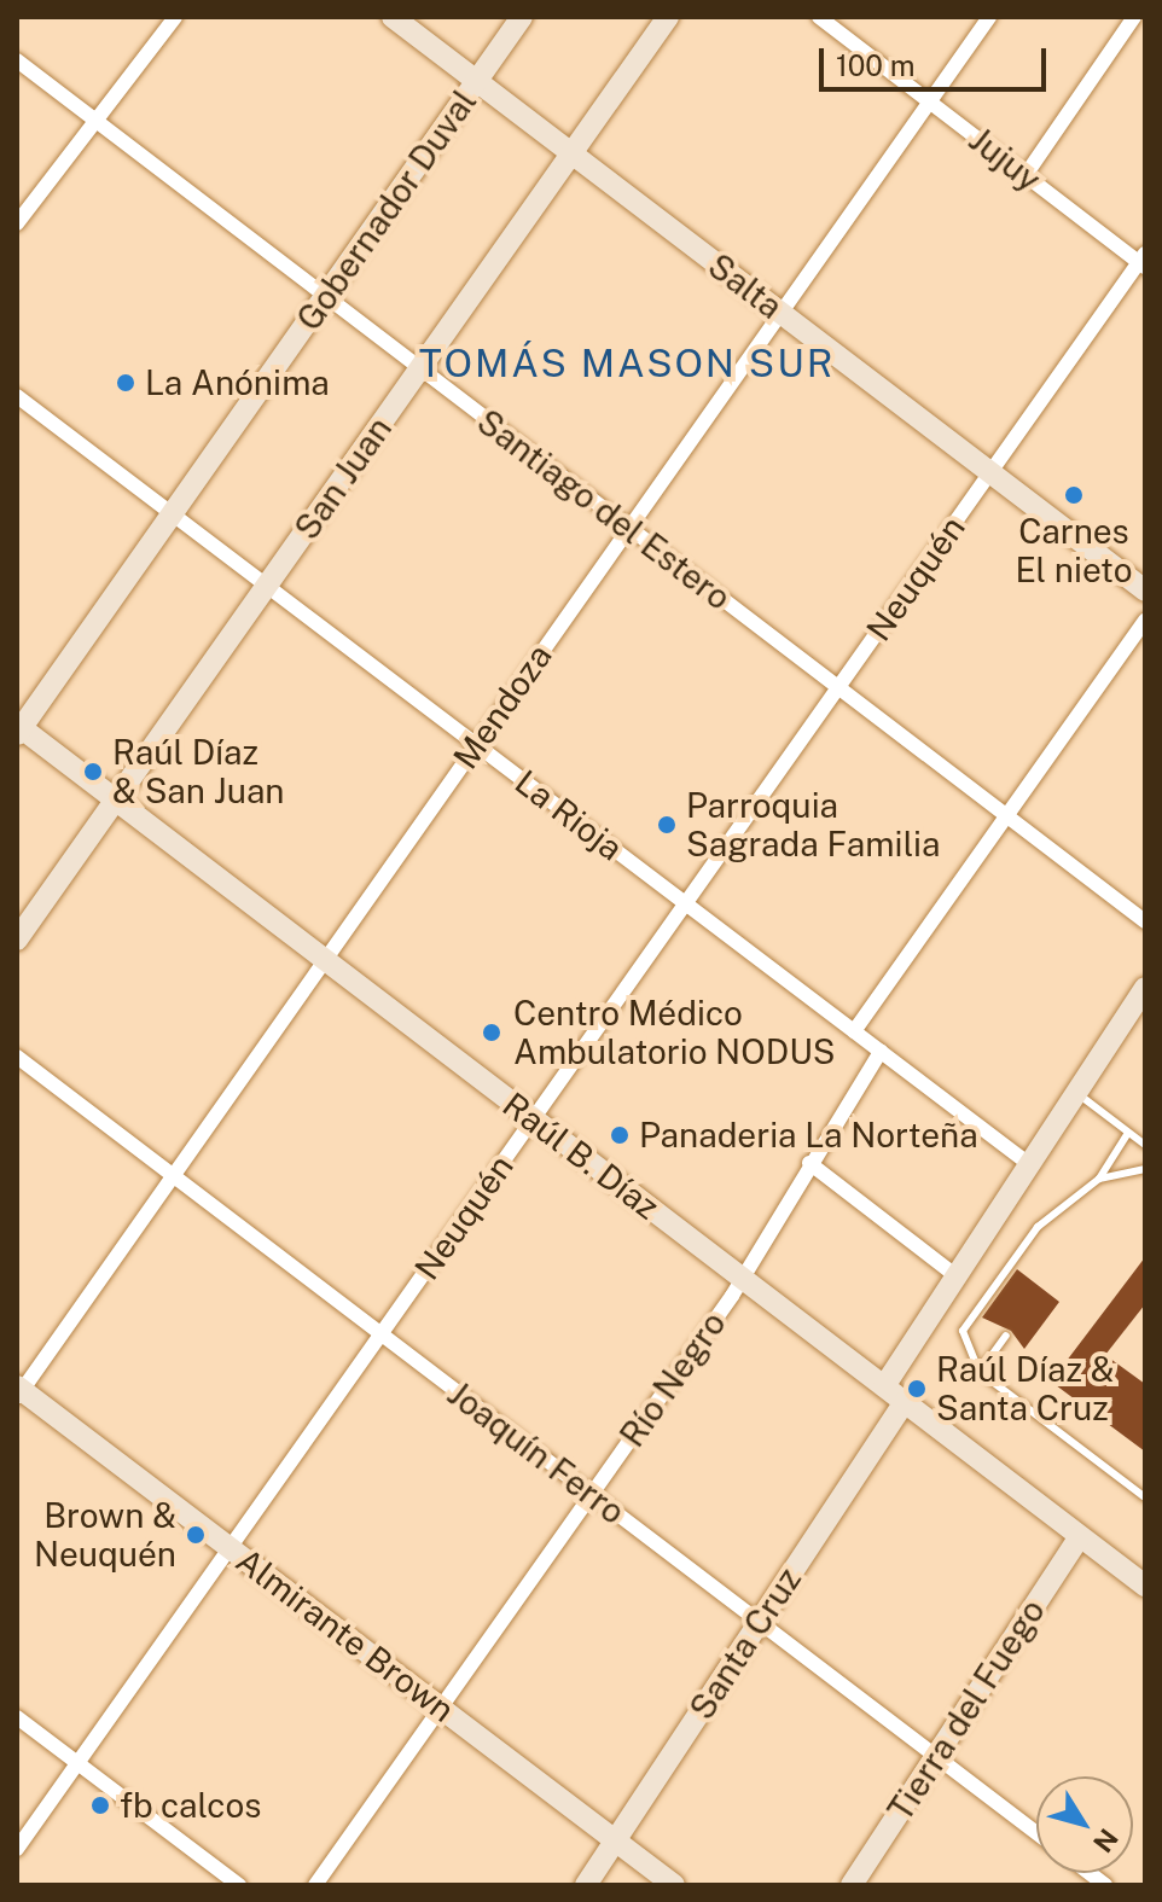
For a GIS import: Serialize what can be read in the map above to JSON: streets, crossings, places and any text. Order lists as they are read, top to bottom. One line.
{"streets":{"street":["Jujuy","Gobernador Duval","Salta","San Juan","Santiago del Estero","Neuquén","Mendoza","La Rioja","Raúl B. Díaz","Río Negro","Joaquín Ferro","Almirante Brown","Santa Cruz","Tierra del Fuego"]},"crossings":[["Jujuy","Neuquén"],["Jujuy","Mendoza"],["Gobernador Duval","Salta"],["Gobernador Duval","Santiago del Estero"],["Gobernador Duval","La Rioja"],["Gobernador Duval","Raúl B. Díaz"],["Salta","San Juan"],["Salta","Neuquén"],["Salta","Mendoza"],["San Juan","Santiago del Estero"],["San Juan","La Rioja"],["San Juan","Raúl B. Díaz"],["Santiago del Estero","Neuquén"],["Santiago del Estero","Mendoza"],["Neuquén","La Rioja"],["Neuquén","Raúl B. Díaz"],["Neuquén","Joaquín Ferro"],["Neuquén","Almirante Brown"],["Mendoza","La Rioja"],["Mendoza","Raúl B. Díaz"],["Mendoza","Joaquín Ferro"],["Mendoza","Almirante Brown"],["La Rioja","Río Negro"],["Raúl B. Díaz","Río Negro"],["Raúl B. Díaz","Santa Cruz"],["Raúl B. Díaz","Tierra del Fuego"],["Río Negro","Joaquín Ferro"],["Río Negro","Almirante Brown"],["Joaquín Ferro","Santa Cruz"],["Joaquín Ferro","Tierra del Fuego"],["Almirante Brown","Santa Cruz"]],"districts":["TOMÁS MASON SUR"],"places":["La Anónima","Carnes El nieto","Raúl Díaz & San Juan","Parroquia Sagrada Familia","Centro Médico Ambulatorio NODUS","Panaderia La Norteña","Raúl Díaz & Santa Cruz","Brown & Neuquén","fb calcos"],"scale_bar":"100 m","north":"bottom right"}
